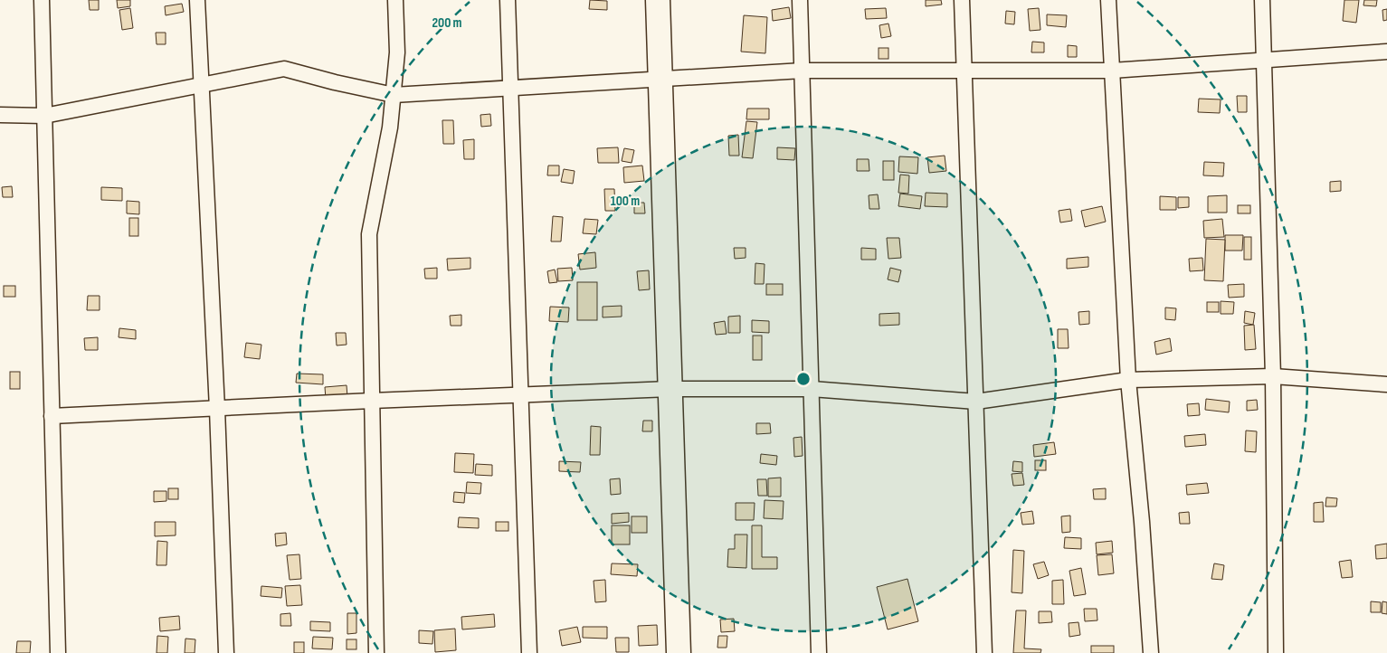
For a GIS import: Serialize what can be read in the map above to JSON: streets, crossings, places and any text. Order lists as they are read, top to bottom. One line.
{"rings":["200 m","100 m"]}
